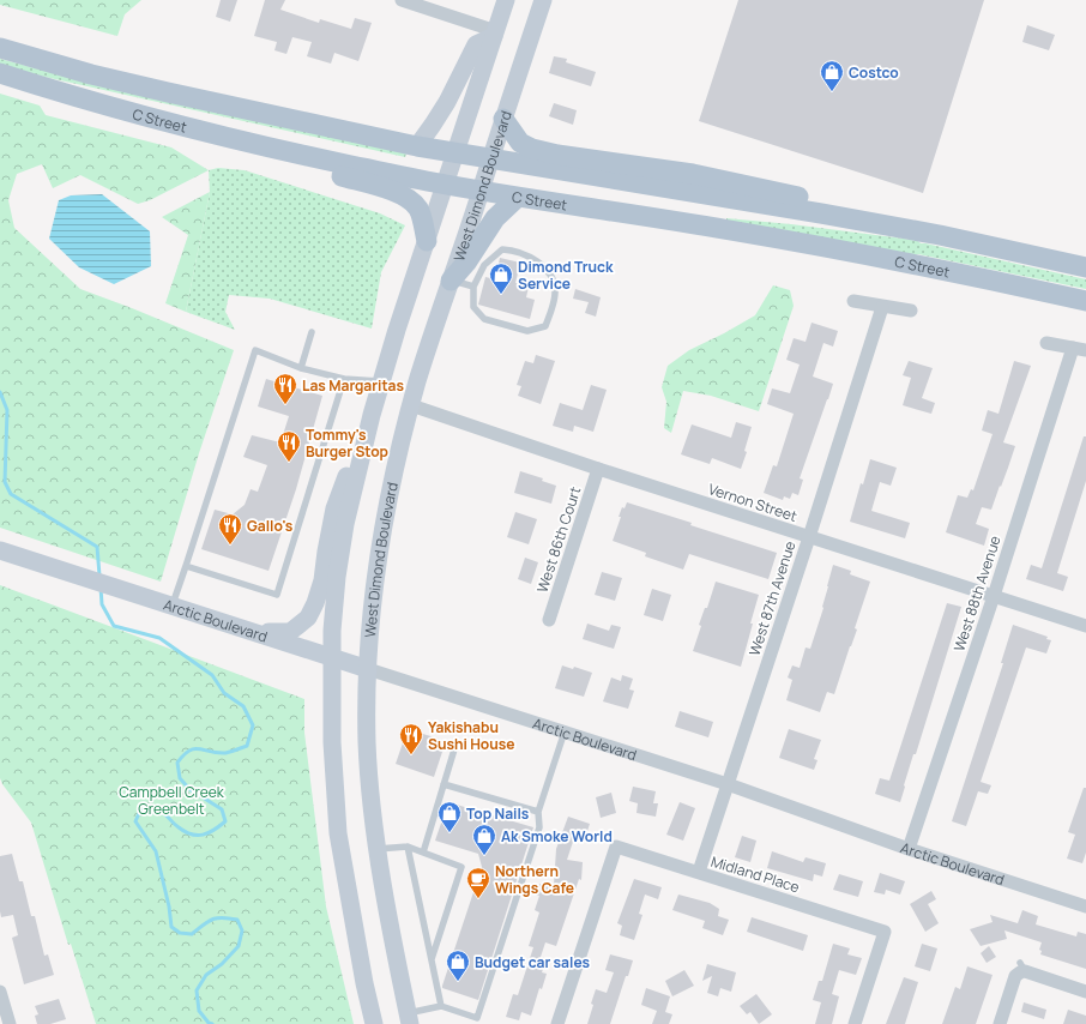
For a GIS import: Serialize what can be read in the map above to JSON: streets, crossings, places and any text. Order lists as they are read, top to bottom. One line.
{"streets":{"main road":["C Street","West Dimond Boulevard","Arctic Boulevard"],"street":["Vernon Street","West 86th Court","West 88th Avenue","West 87th Avenue","Midland Place"]},"crossings":[["C Street","West Dimond Boulevard"],["West Dimond Boulevard","Vernon Street"],["West Dimond Boulevard","Arctic Boulevard"],["Vernon Street","West 86th Court"],["Vernon Street","West 88th Avenue"],["Vernon Street","West 87th Avenue"],["West 88th Avenue","Arctic Boulevard"],["West 87th Avenue","Arctic Boulevard"],["West 87th Avenue","Midland Place"]],"parks":["Campbell Creek Greenbelt"],"places":{"shop":["Costco","Dimond Truck Service","Top Nails","Ak Smoke World","Budget car sales"],"restaurant":["Las Margaritas","Tommy's Burger Stop","Gallo's","Yakishabu Sushi House"],"cafe":["Northern Wings Cafe"]}}
